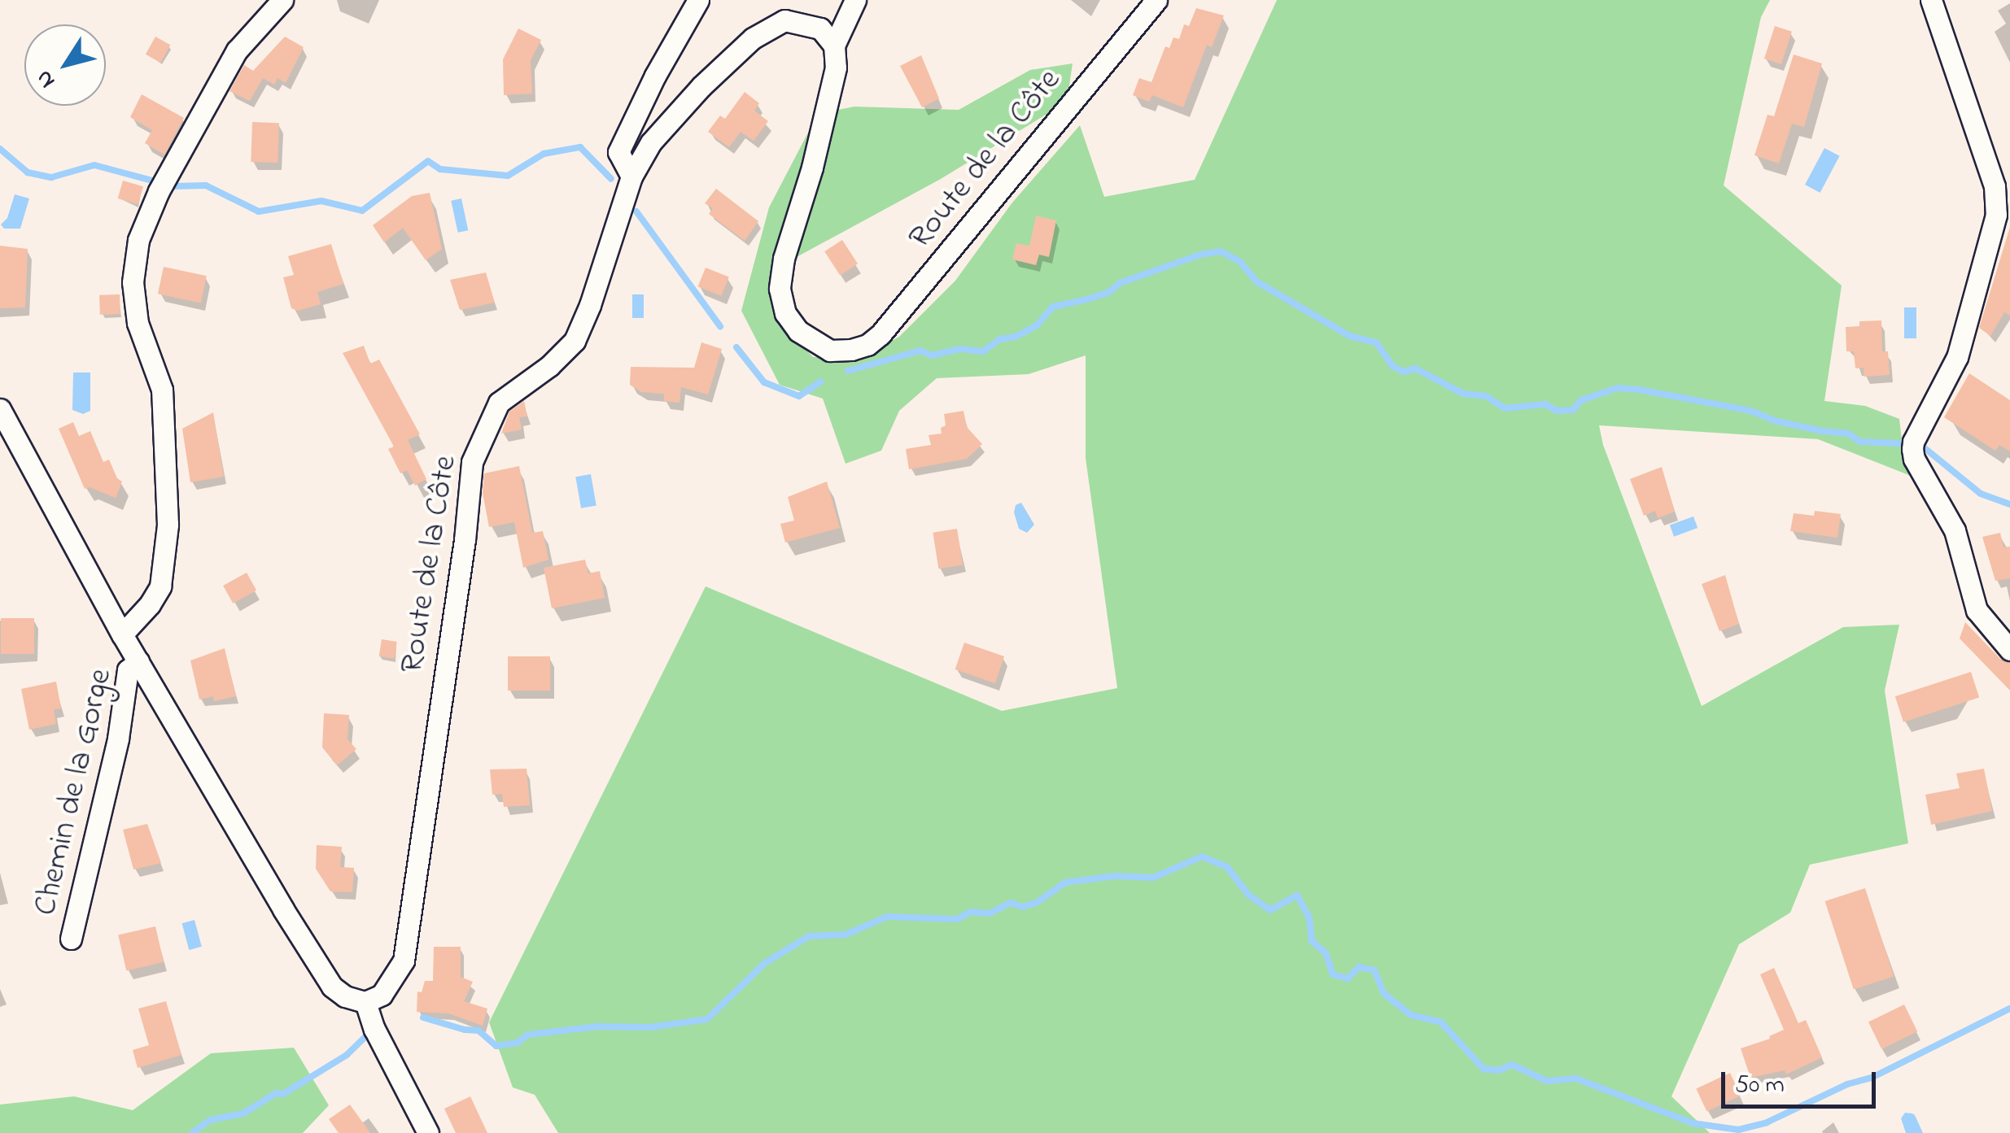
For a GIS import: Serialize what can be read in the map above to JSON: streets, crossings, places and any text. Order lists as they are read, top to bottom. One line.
{"streets":{"street":["Route de la Côte","Chemin de la Gorge"]},"scale_bar":"50 m","north":"bottom left"}
